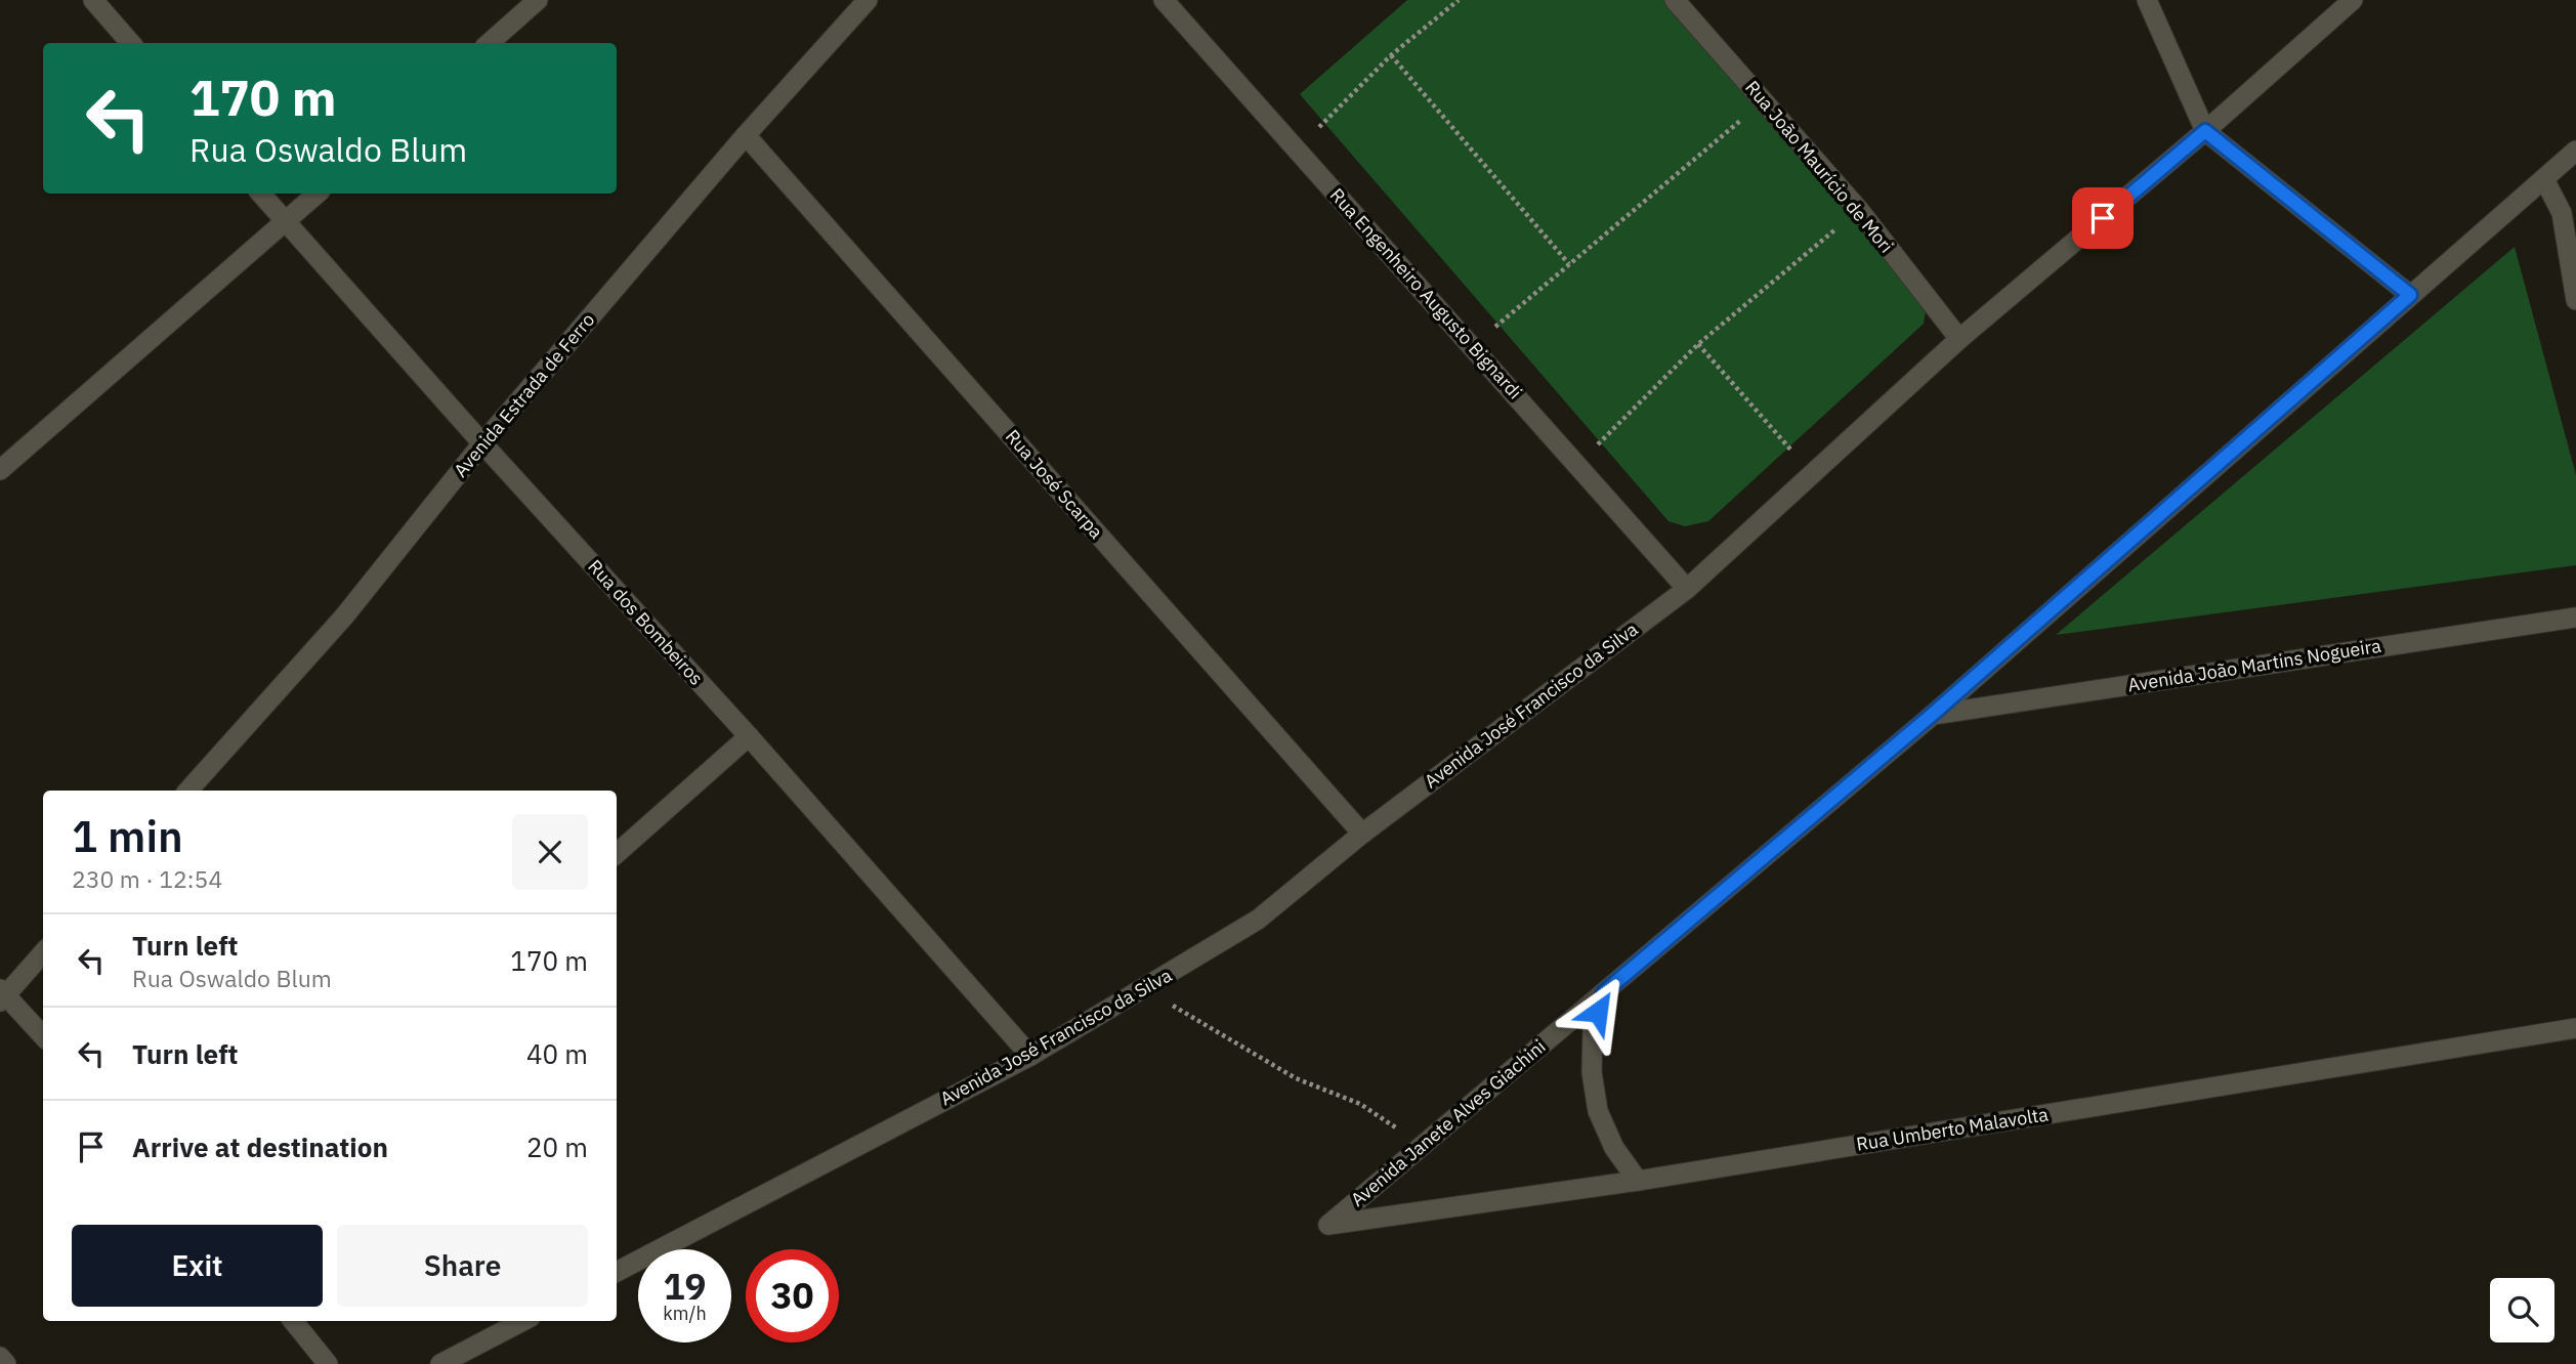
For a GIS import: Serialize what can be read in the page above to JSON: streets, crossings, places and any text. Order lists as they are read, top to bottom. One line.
{"streets":{"street":["Rua João Maurício de Mori","Rua Engenheiro Augusto Bignardi","Avenida Estrada de Ferro","Rua José Scarpa","Rua dos Bombeiros","Avenida João Martins Nogueira","Avenida José Francisco da Silva","Avenida Janete Alves Giachini","Rua Umberto Malavolta"]},"crossings":[["Rua João Maurício de Mori","Avenida José Francisco da Silva"],["Rua Engenheiro Augusto Bignardi","Avenida José Francisco da Silva"],["Avenida Estrada de Ferro","Rua José Scarpa"],["Avenida Estrada de Ferro","Rua dos Bombeiros"],["Rua José Scarpa","Avenida José Francisco da Silva"],["Rua dos Bombeiros","Avenida José Francisco da Silva"],["Avenida João Martins Nogueira","Avenida Janete Alves Giachini"],["Avenida Janete Alves Giachini","Rua Umberto Malavolta"]],"page":{"turn":["170 m","Rua Oswaldo Blum"],"heading":["1 min","230 m · 12:54"],"list":[{"name":"Turn left","note":"Rua Oswaldo Blum","value":"170 m"},{"name":"Turn left","value":"40 m"},{"name":"Arrive at destination","value":"20 m"}],"buttons":["Exit","Share"],"speed":"19 km/h","limit":"30"}}
